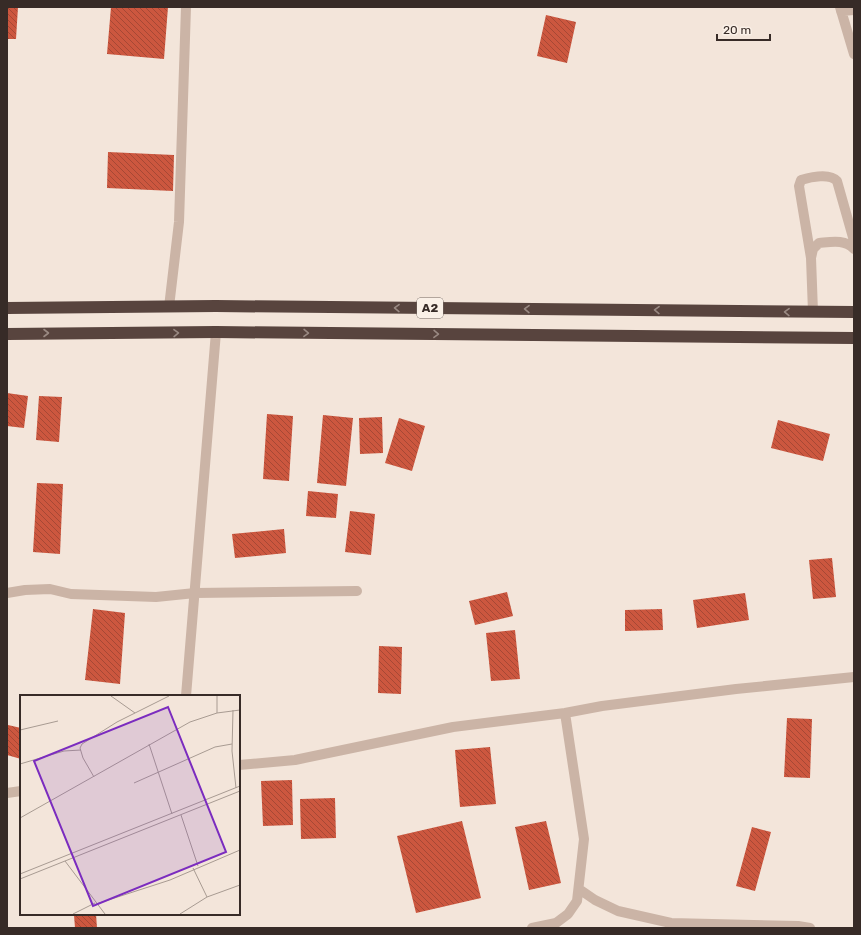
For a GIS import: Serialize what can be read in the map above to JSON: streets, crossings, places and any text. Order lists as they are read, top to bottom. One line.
{"streets":{"highway":["A2"]},"scale_bar":"20 m"}
